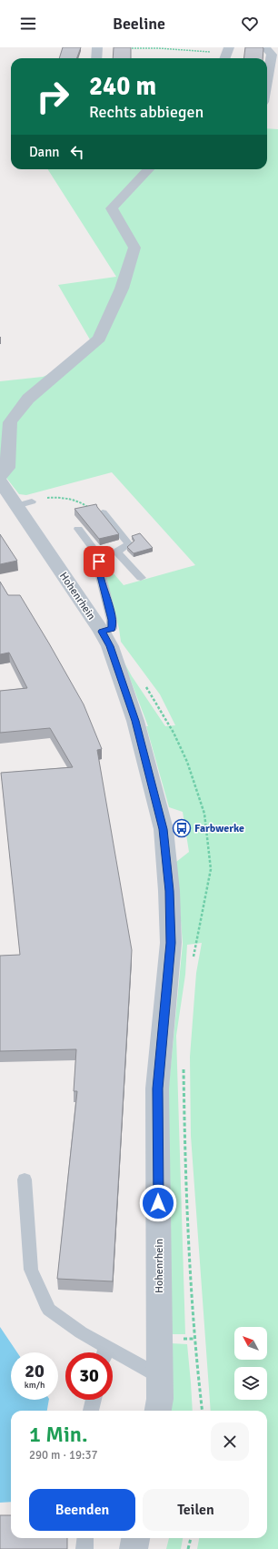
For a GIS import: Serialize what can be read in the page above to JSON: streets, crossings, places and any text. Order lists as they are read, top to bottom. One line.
{"streets":{"street":["Hohenrhein"]},"places":{"bus stop":["Farbwerke"]},"north":"top left","page":{"header":"Beeline","turn":["240 m","Rechts abbiegen"],"then":"Dann","speed":"20 km/h","limit":"30","heading":["1 Min.","290 m · 19:37"],"buttons":["Beenden","Teilen"]}}
